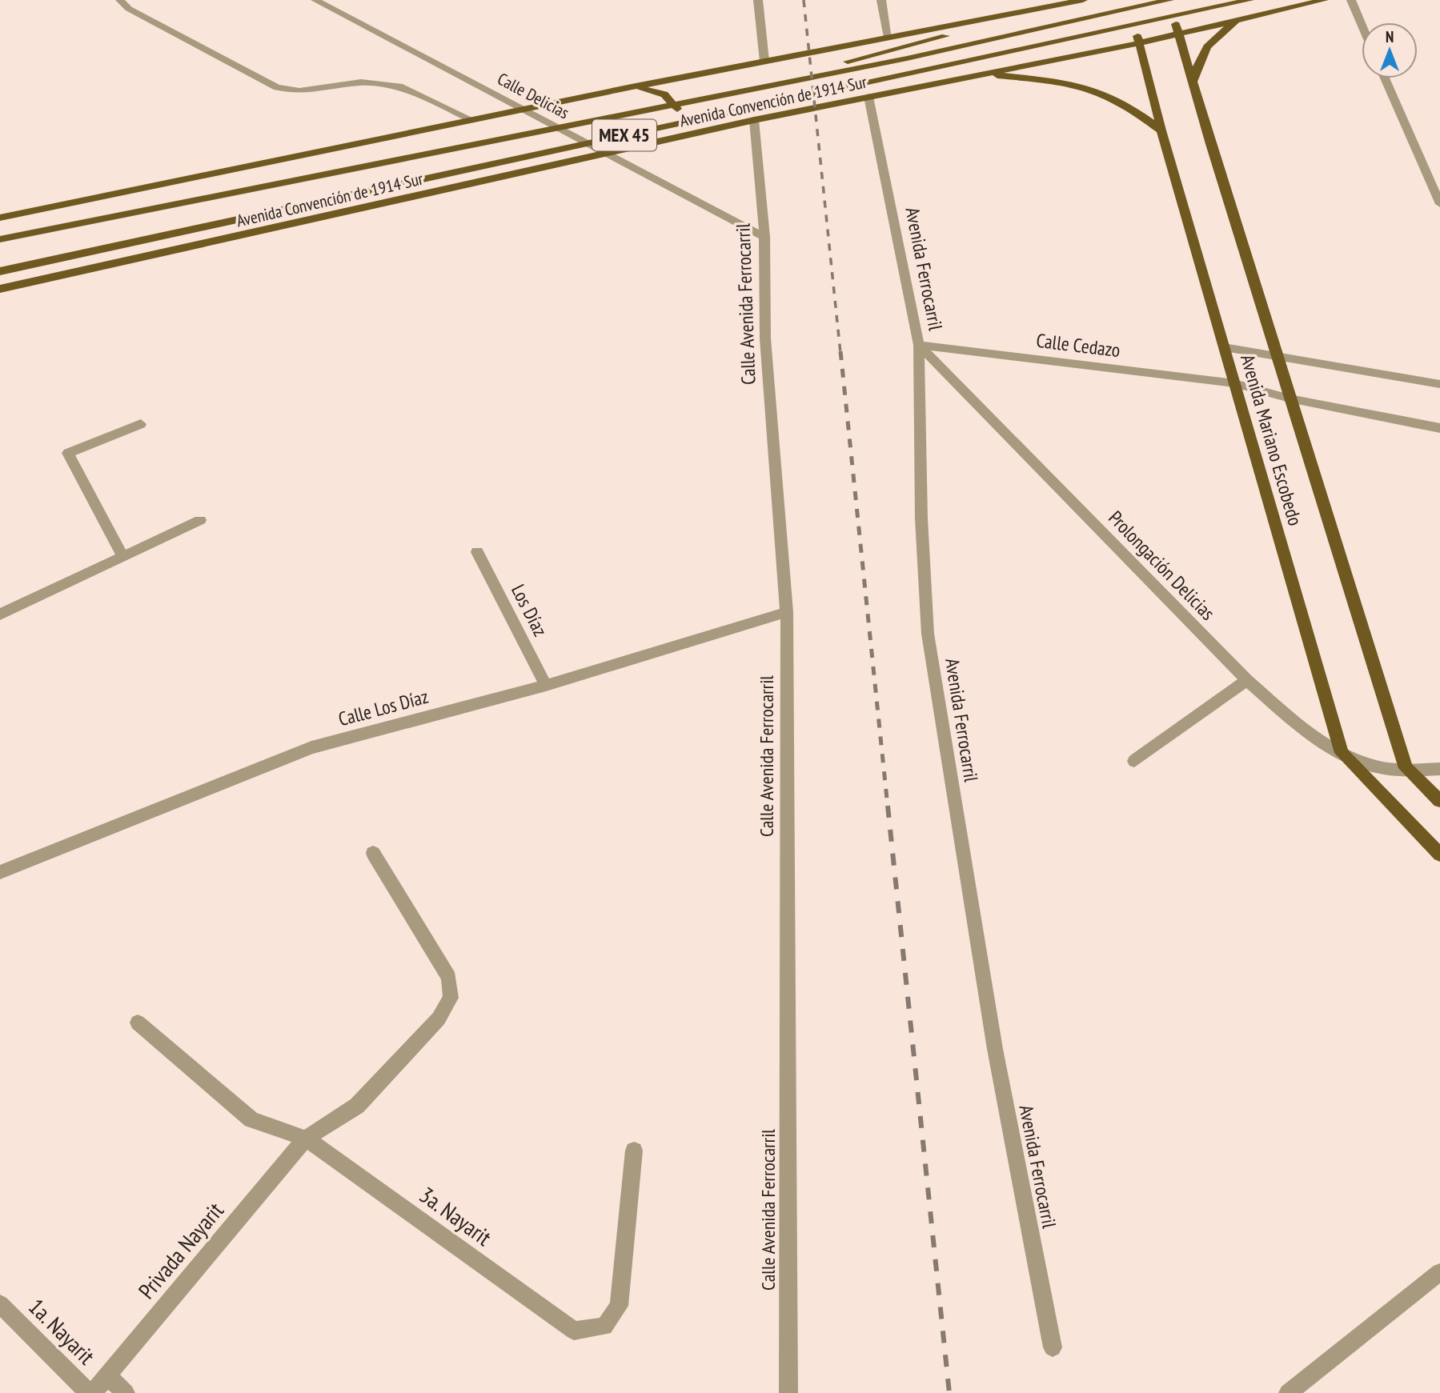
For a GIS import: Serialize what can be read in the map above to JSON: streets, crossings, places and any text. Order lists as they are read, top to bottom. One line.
{"streets":{"main road":["Avenida Convención de 1914 Sur","MEX 45","Avenida Mariano Escobedo"],"street":["Calle Delicias","Avenida Ferrocarril","Calle Avenida Ferrocarril","Calle Cedazo","Prolongación Delicias","Los Díaz","Calle Los Díaz","3a. Nayarit","Privada Nayarit","1a. Nayarit"]},"crossings":[["Calle Delicias","Avenida Convención de 1914 Sur"],["Calle Delicias","Calle Avenida Ferrocarril"],["Avenida Convención de 1914 Sur","Avenida Ferrocarril"],["Avenida Convención de 1914 Sur","Calle Avenida Ferrocarril"],["Avenida Convención de 1914 Sur","Avenida Mariano Escobedo"],["Avenida Ferrocarril","Calle Cedazo"],["Avenida Ferrocarril","Prolongación Delicias"],["Calle Avenida Ferrocarril","Calle Los Díaz"],["Calle Cedazo","Avenida Mariano Escobedo"],["Calle Cedazo","Prolongación Delicias"],["Avenida Mariano Escobedo","Prolongación Delicias"],["Los Díaz","Calle Los Díaz"],["3a. Nayarit","Privada Nayarit"],["Privada Nayarit","1a. Nayarit"]],"north":"top"}
